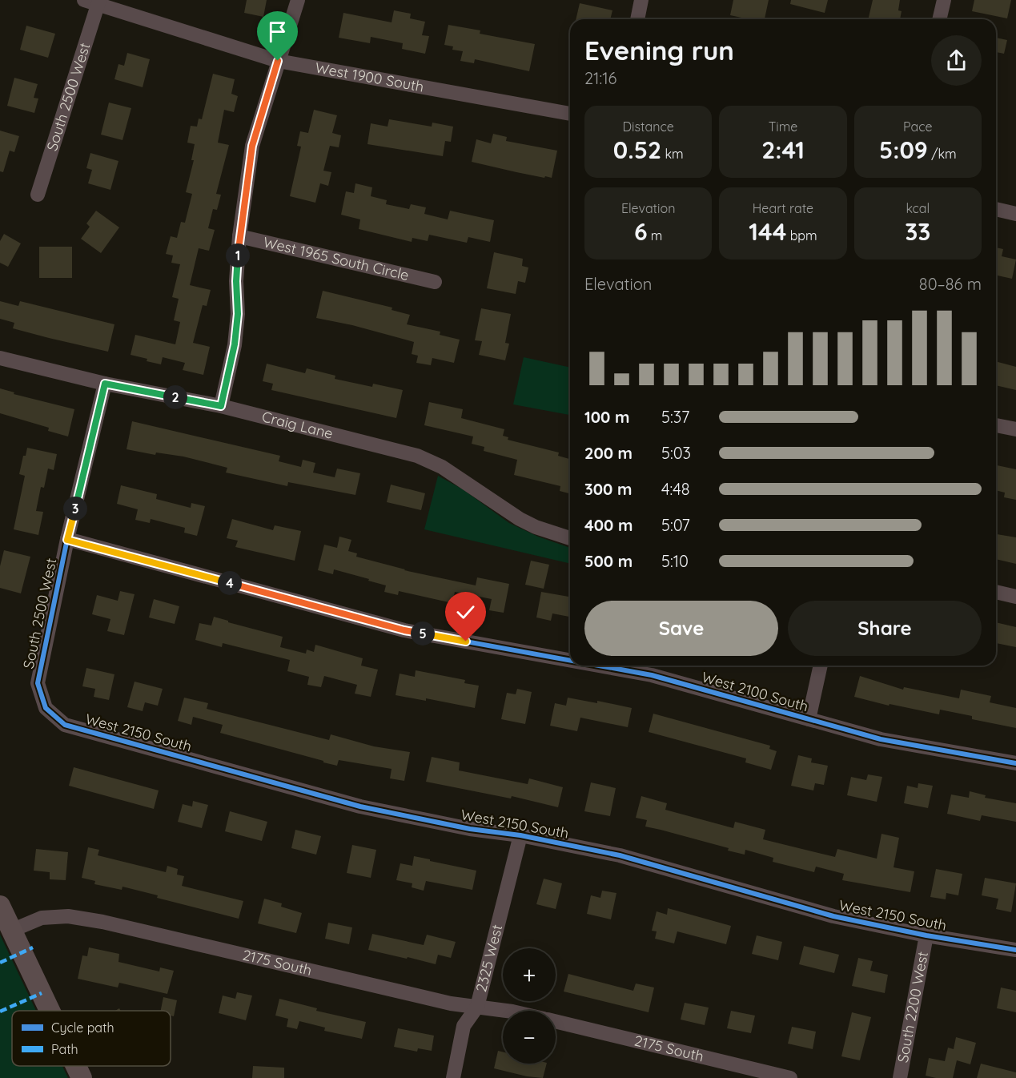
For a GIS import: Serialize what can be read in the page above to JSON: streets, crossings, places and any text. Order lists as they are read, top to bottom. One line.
{"streets":{"street":["West 1900 South","South 2500 West","West 1965 South Circle","Craig Lane","West 2100 South","West 2150 South","2325 West","2175 South","South 2200 West"]},"crossings":[["West 1900 South","South 2500 West"],["South 2500 West","Craig Lane"],["South 2500 West","West 2100 South"],["South 2500 West","West 2150 South"],["West 2150 South","2325 West"],["West 2150 South","South 2200 West"],["2325 West","2175 South"]],"legend":["Cycle path","Path"],"page":{"heading":["Evening run","21:16"],"stats":[["Distance","0.52 km"],["Time","2:41"],["Pace","5:09 /km"],["Elevation","6 m"],["Heart rate","144 bpm"],["kcal","33"]],"pins":["1","2","3","4","5"],"chart":["Elevation","80–86 m"],"list":[{"name":"100 m","note":"5:37"},{"name":"200 m","note":"5:03"},{"name":"300 m","note":"4:48"},{"name":"400 m","note":"5:07"},{"name":"500 m","note":"5:10"}],"buttons":["Save","Share"],"map_buttons":["+","−"]}}
